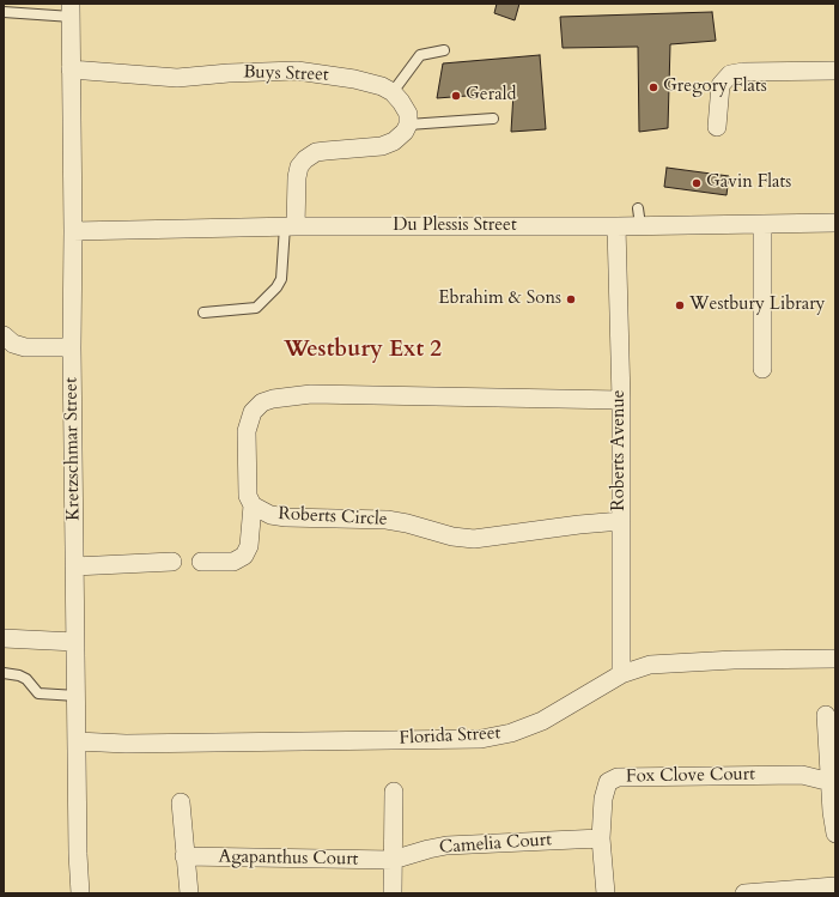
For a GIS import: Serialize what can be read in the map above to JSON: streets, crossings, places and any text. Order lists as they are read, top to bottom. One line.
{"streets":{"street":["Buys Street","Du Plessis Street","Kretzschmar Street","Roberts Avenue","Roberts Circle","Florida Street","Fox Clove Court","Camelia Court","Agapanthus Court"]},"crossings":[["Buys Street","Kretzschmar Street"],["Du Plessis Street","Kretzschmar Street"],["Du Plessis Street","Roberts Avenue"],["Kretzschmar Street","Florida Street"],["Roberts Avenue","Roberts Circle"],["Roberts Avenue","Florida Street"],["Fox Clove Court","Camelia Court"],["Camelia Court","Agapanthus Court"]],"districts":["Westbury Ext 2"],"places":["Gregory Flats","Gerald","Gavin Flats","Ebrahim & Sons","Westbury Library"]}
